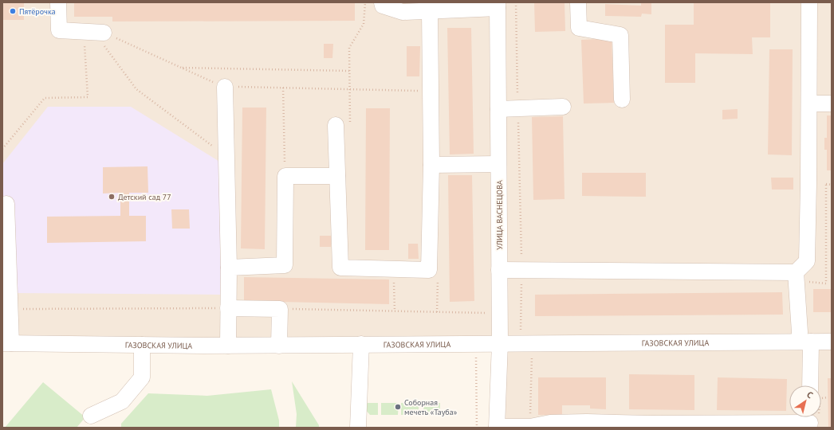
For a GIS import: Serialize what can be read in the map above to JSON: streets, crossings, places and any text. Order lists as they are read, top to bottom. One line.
{"streets":{"street":["УЛИЦА ВАСНЕЦОВА","ГАЗОВСКАЯ УЛИЦА"]},"crossings":[["УЛИЦА ВАСНЕЦОВА","ГАЗОВСКАЯ УЛИЦА"]],"places":["Пятёрочка","Детский сад 77","Соборная мечеть «Тауба»"],"north":"top right"}
